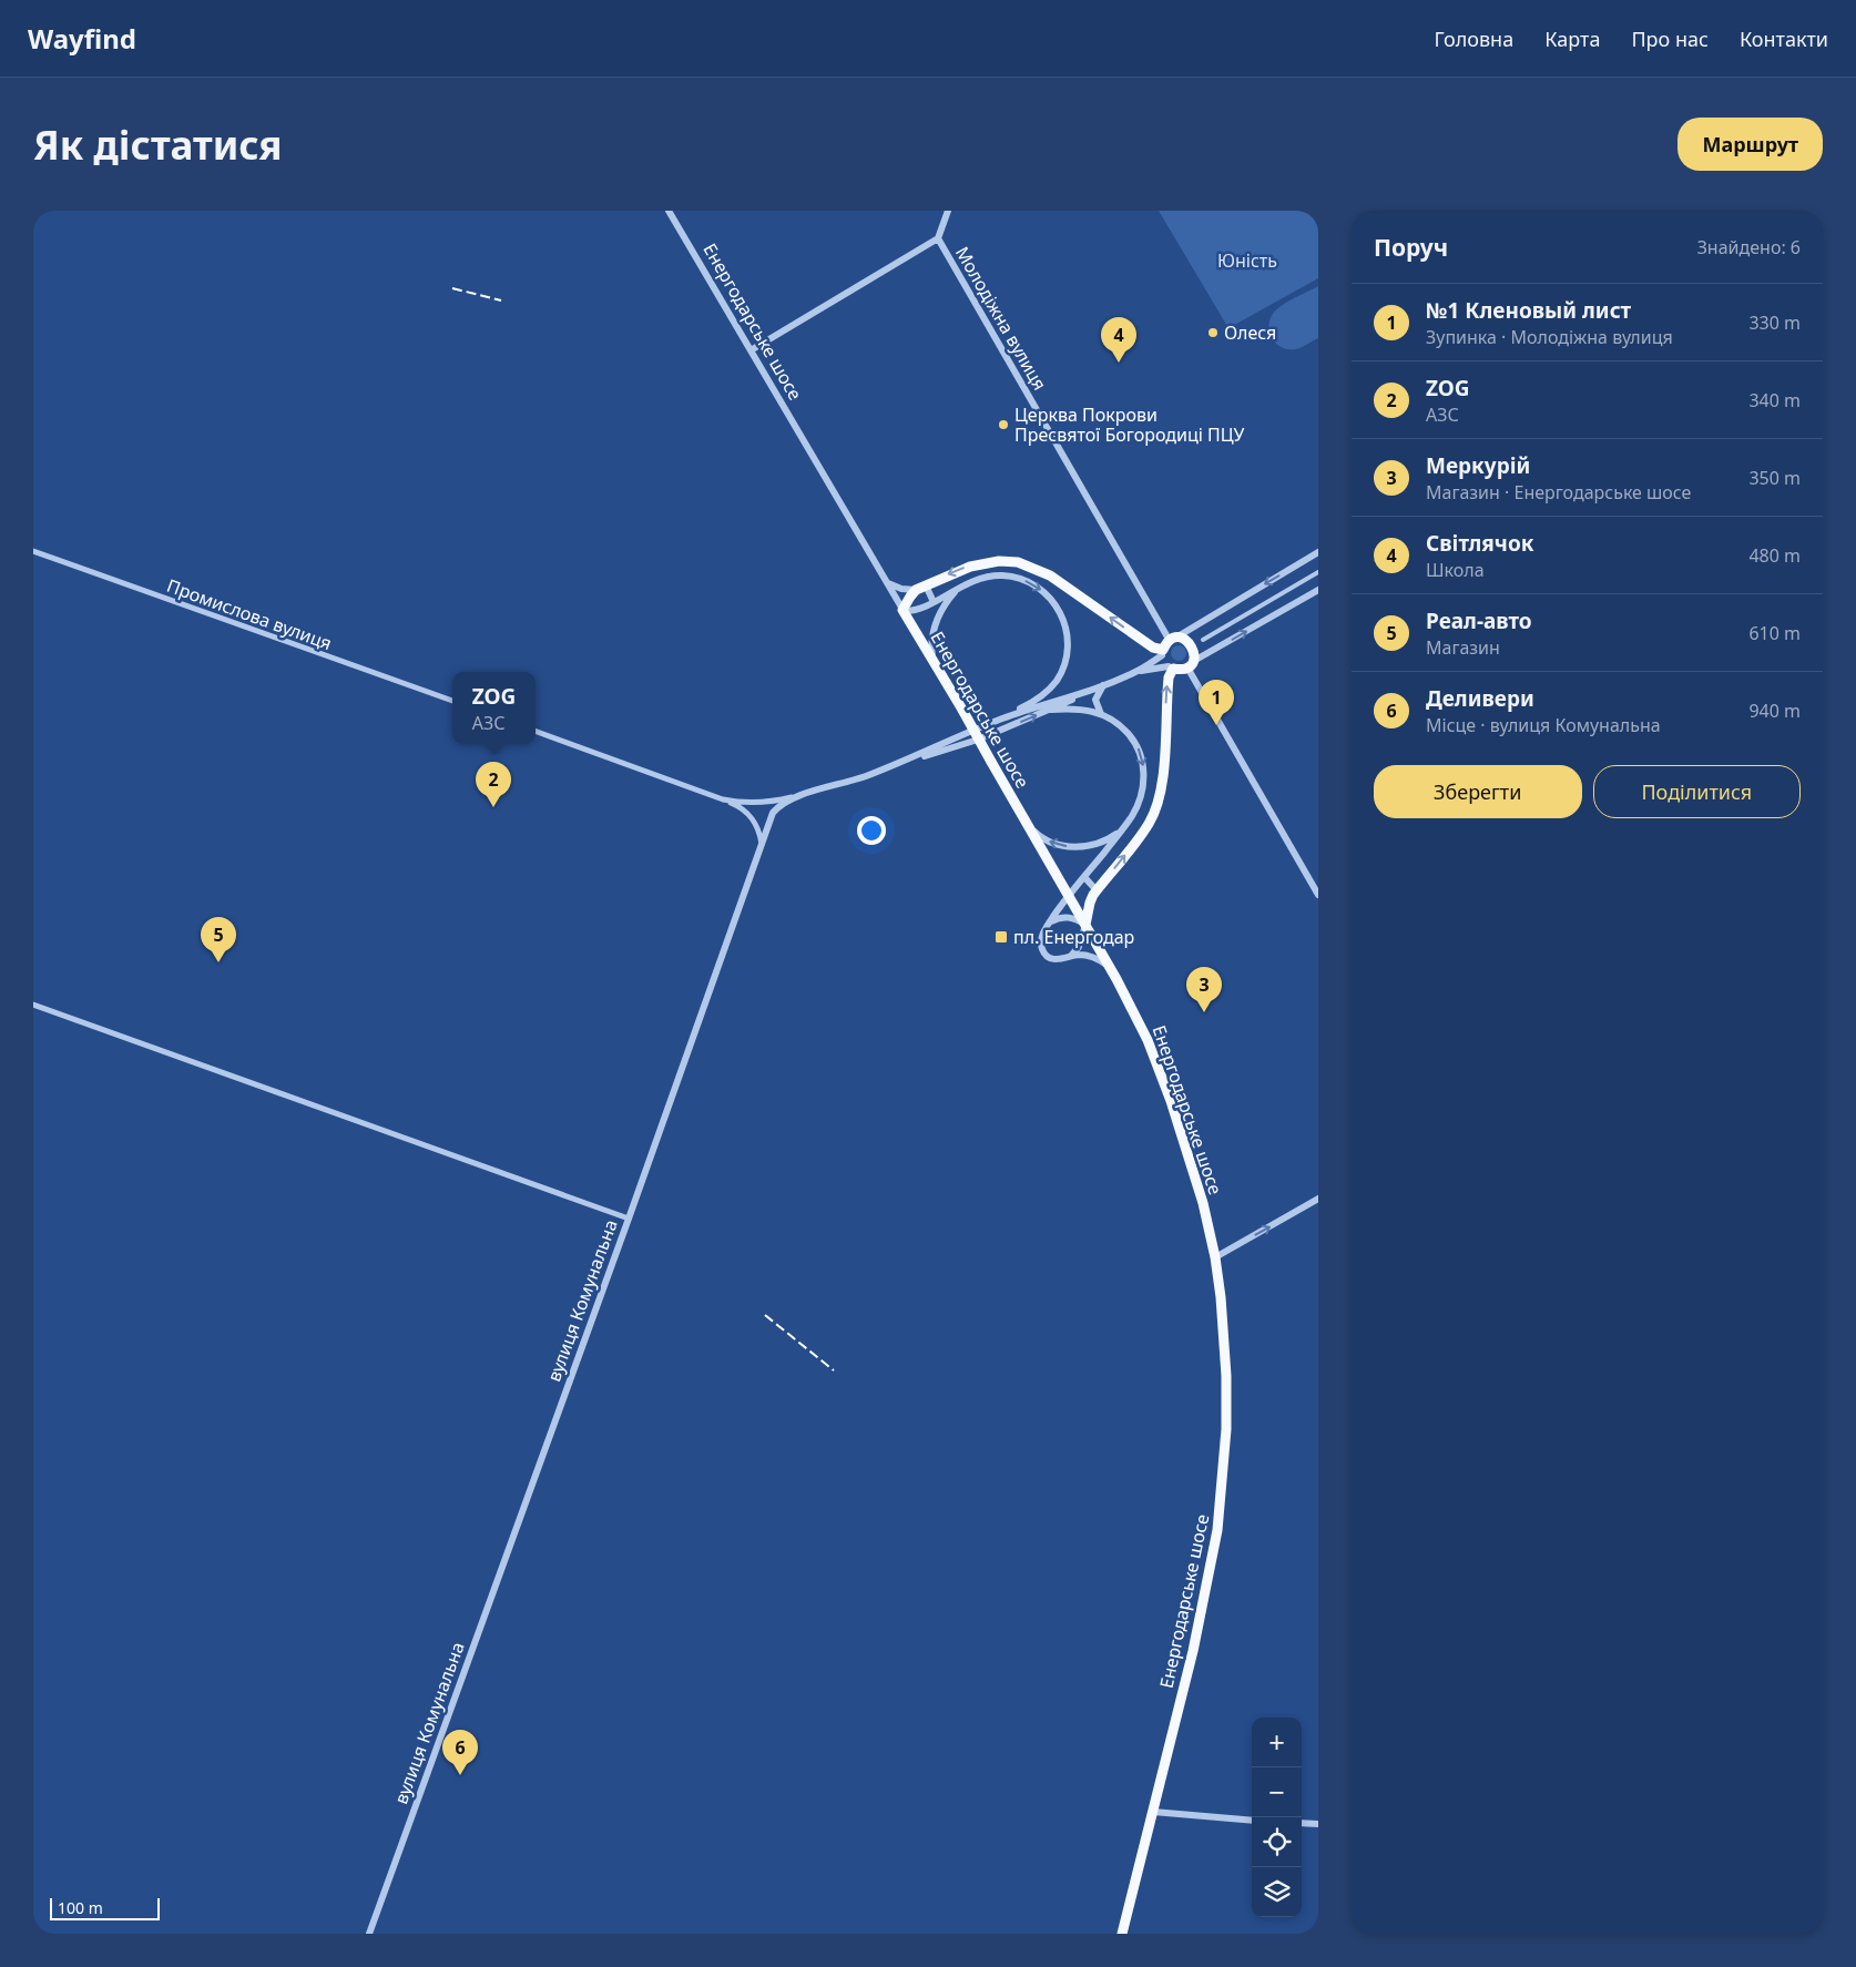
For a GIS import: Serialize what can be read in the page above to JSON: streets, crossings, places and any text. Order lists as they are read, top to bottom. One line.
{"streets":{"main road":["Енергодарське шосе"],"street":["Молодіжна вулиця","Промислова вулиця","вулиця Комунальна"]},"parks":["Юність"],"places":{"other":["Олеся","Церква Покрови Пресвятої Богородиці ПЦУ"],"transit":["пл. Енергодар"]},"scale_bar":"100 m","page":{"header":"Wayfind","nav":["Головна","Карта","Про нас","Контакти"],"buttons":["Маршрут",["Зберегти","Поділитися"]],"title":"Як дістатися","heading":["Поруч","Знайдено: 6"],"list":[{"mark":"1","name":"№1 Кленовый лист","note":"Зупинка · Молодіжна вулиця","value":"330 m"},{"mark":"2","name":"ZOG","note":"АЗС","value":"340 m"},{"mark":"3","name":"Меркурій","note":"Магазин · Енергодарське шосе","value":"350 m"},{"mark":"4","name":"Світлячок","note":"Школа","value":"480 m"},{"mark":"5","name":"Реал-авто","note":"Магазин","value":"610 m"},{"mark":"6","name":"Деливери","note":"Місце · вулиця Комунальна","value":"940 m"}],"pins":["4","1","2","5","3","6"],"popup":["ZOG","АЗС"],"map_buttons":["+","−"],"scale":"100 m"}}
